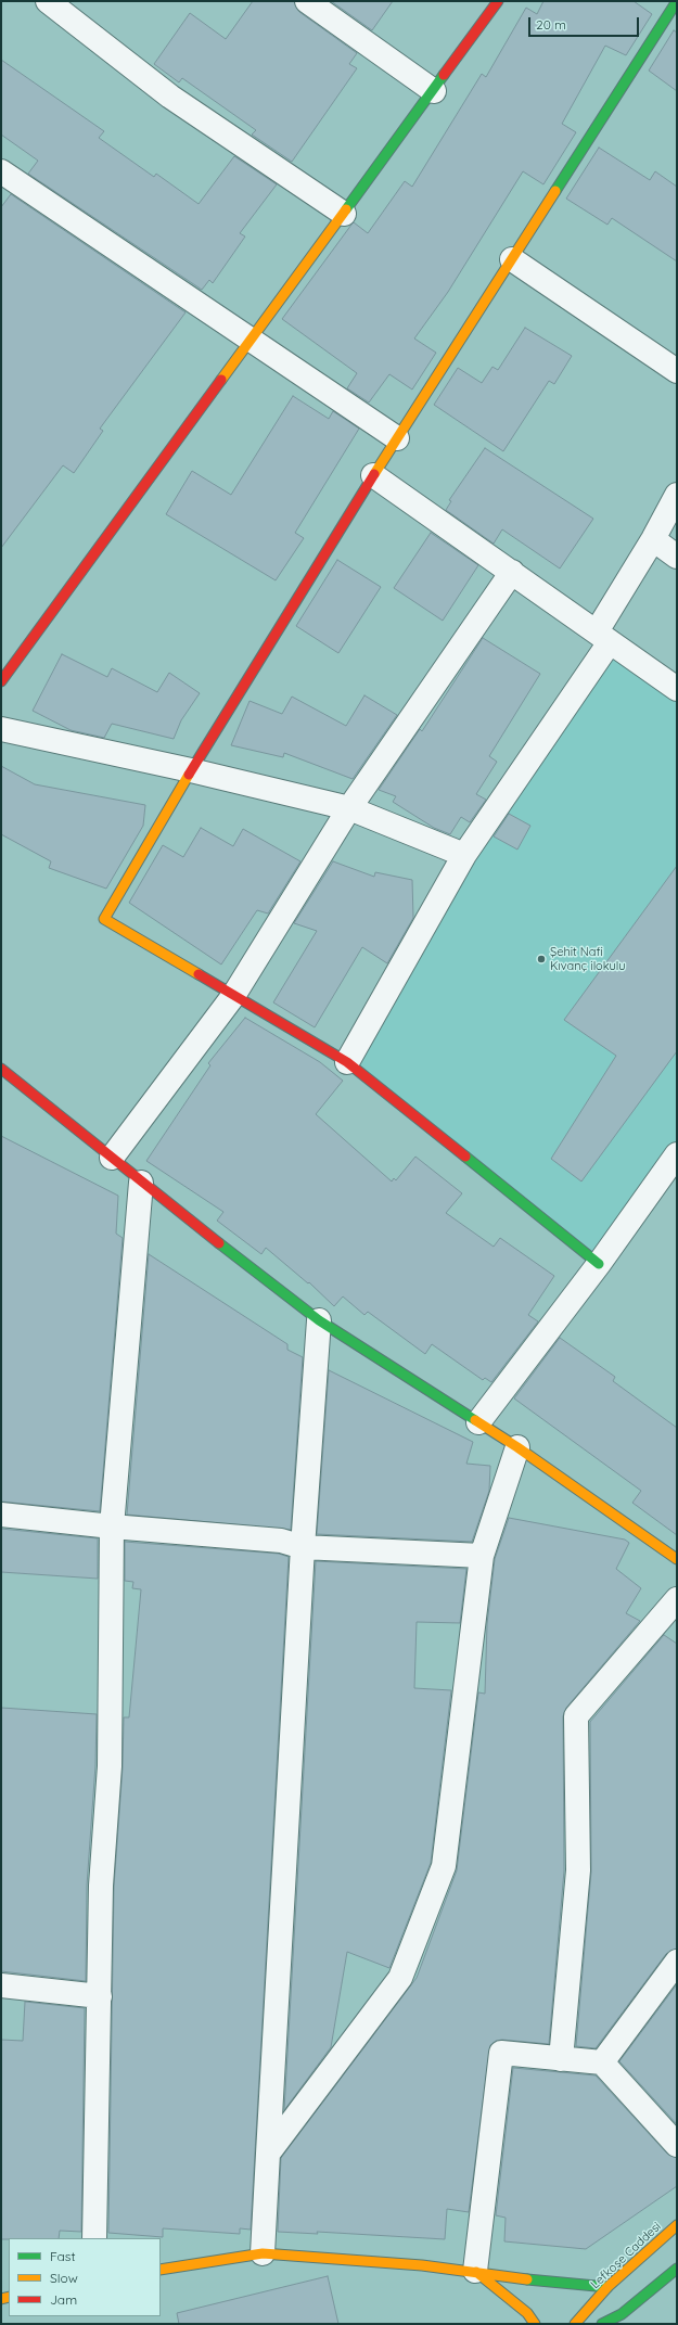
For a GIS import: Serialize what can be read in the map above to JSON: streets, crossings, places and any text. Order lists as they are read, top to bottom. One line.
{"streets":{"street":["Lefkoşe Caddesi"]},"places":["Şehit Nafi Kıvanç ilokulu"],"legend":["Fast","Slow","Jam"],"scale_bar":"20 m"}
